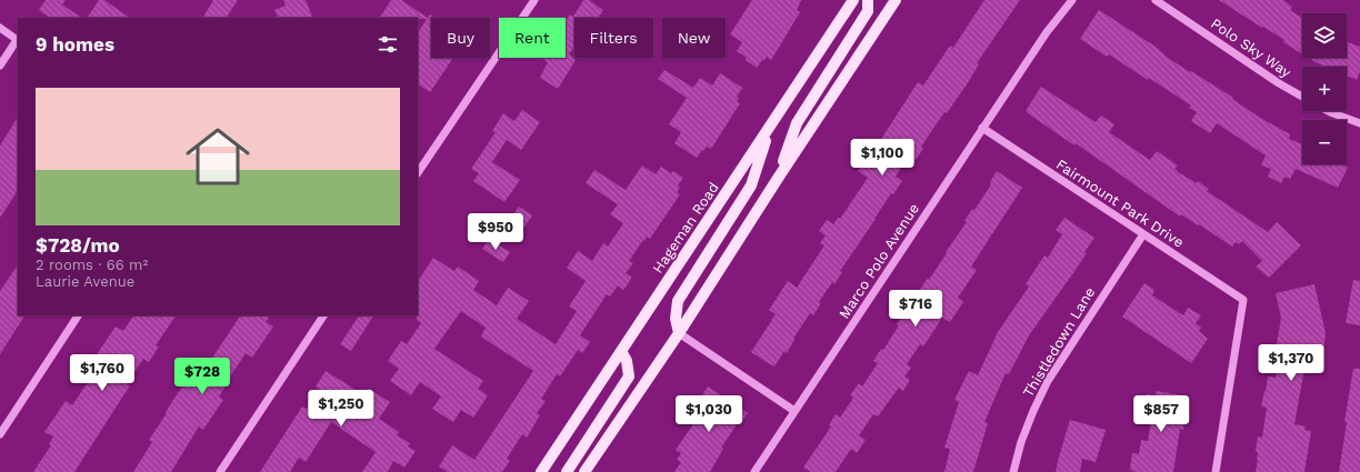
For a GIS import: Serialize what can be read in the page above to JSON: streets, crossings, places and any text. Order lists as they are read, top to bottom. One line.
{"streets":{"main road":["Hageman Road"],"street":["Polo Sky Way","Fairmount Park Drive","Marco Polo Avenue","Thistledown Lane"]},"crossings":[["Fairmount Park Drive","Marco Polo Avenue"],["Fairmount Park Drive","Thistledown Lane"]],"page":{"map_buttons":["+","−"],"chip":["Buy","Rent","Filters","New"],"heading":"9 homes","list":[{"name":"$728/mo","note":"2 rooms · 66 m² · Laurie Avenue"}],"price":["$1,100","$950","$716","$1,370","$1,760","$728","$1,250","$1,030","$857"]}}
